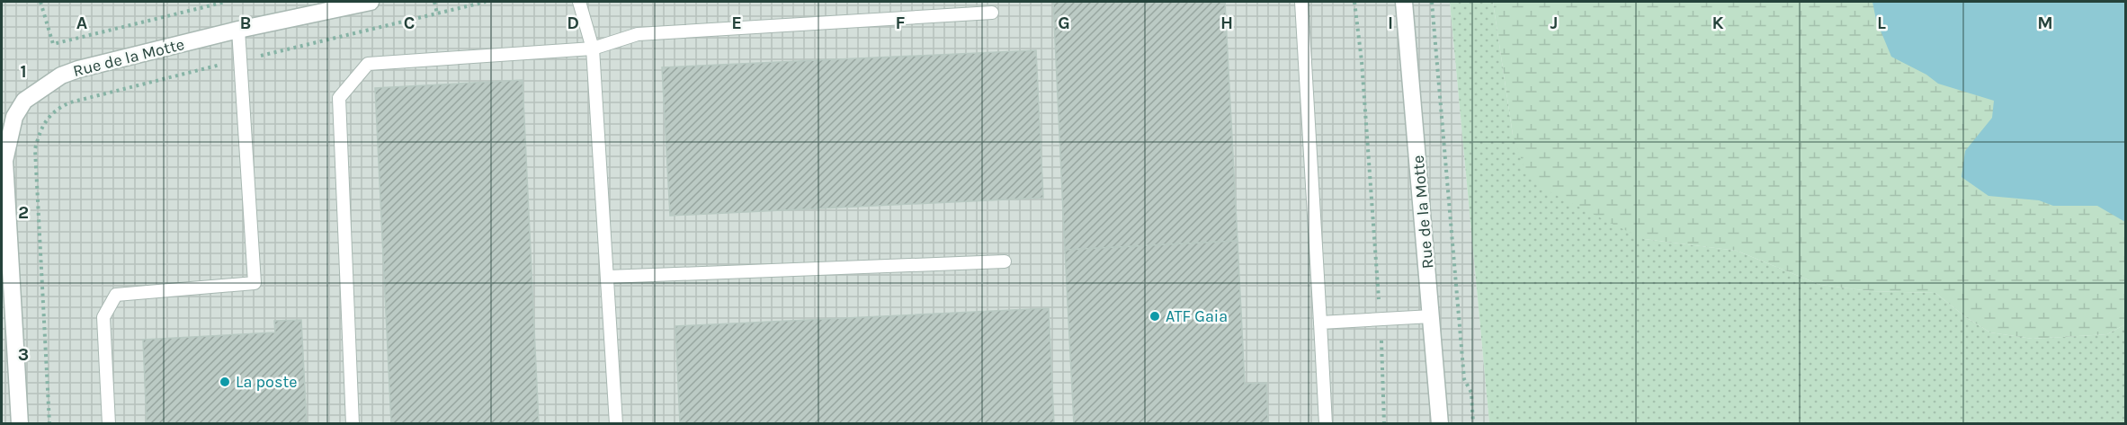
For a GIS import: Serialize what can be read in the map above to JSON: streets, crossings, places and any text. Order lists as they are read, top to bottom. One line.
{"streets":{"street":["Rue de la Motte"]},"places":["ATF Gaia","La poste"],"grid":{"columns":["A","B","C","D","E","F","G","H","I","J","K","L","M"],"rows":["1","2","3"]}}
